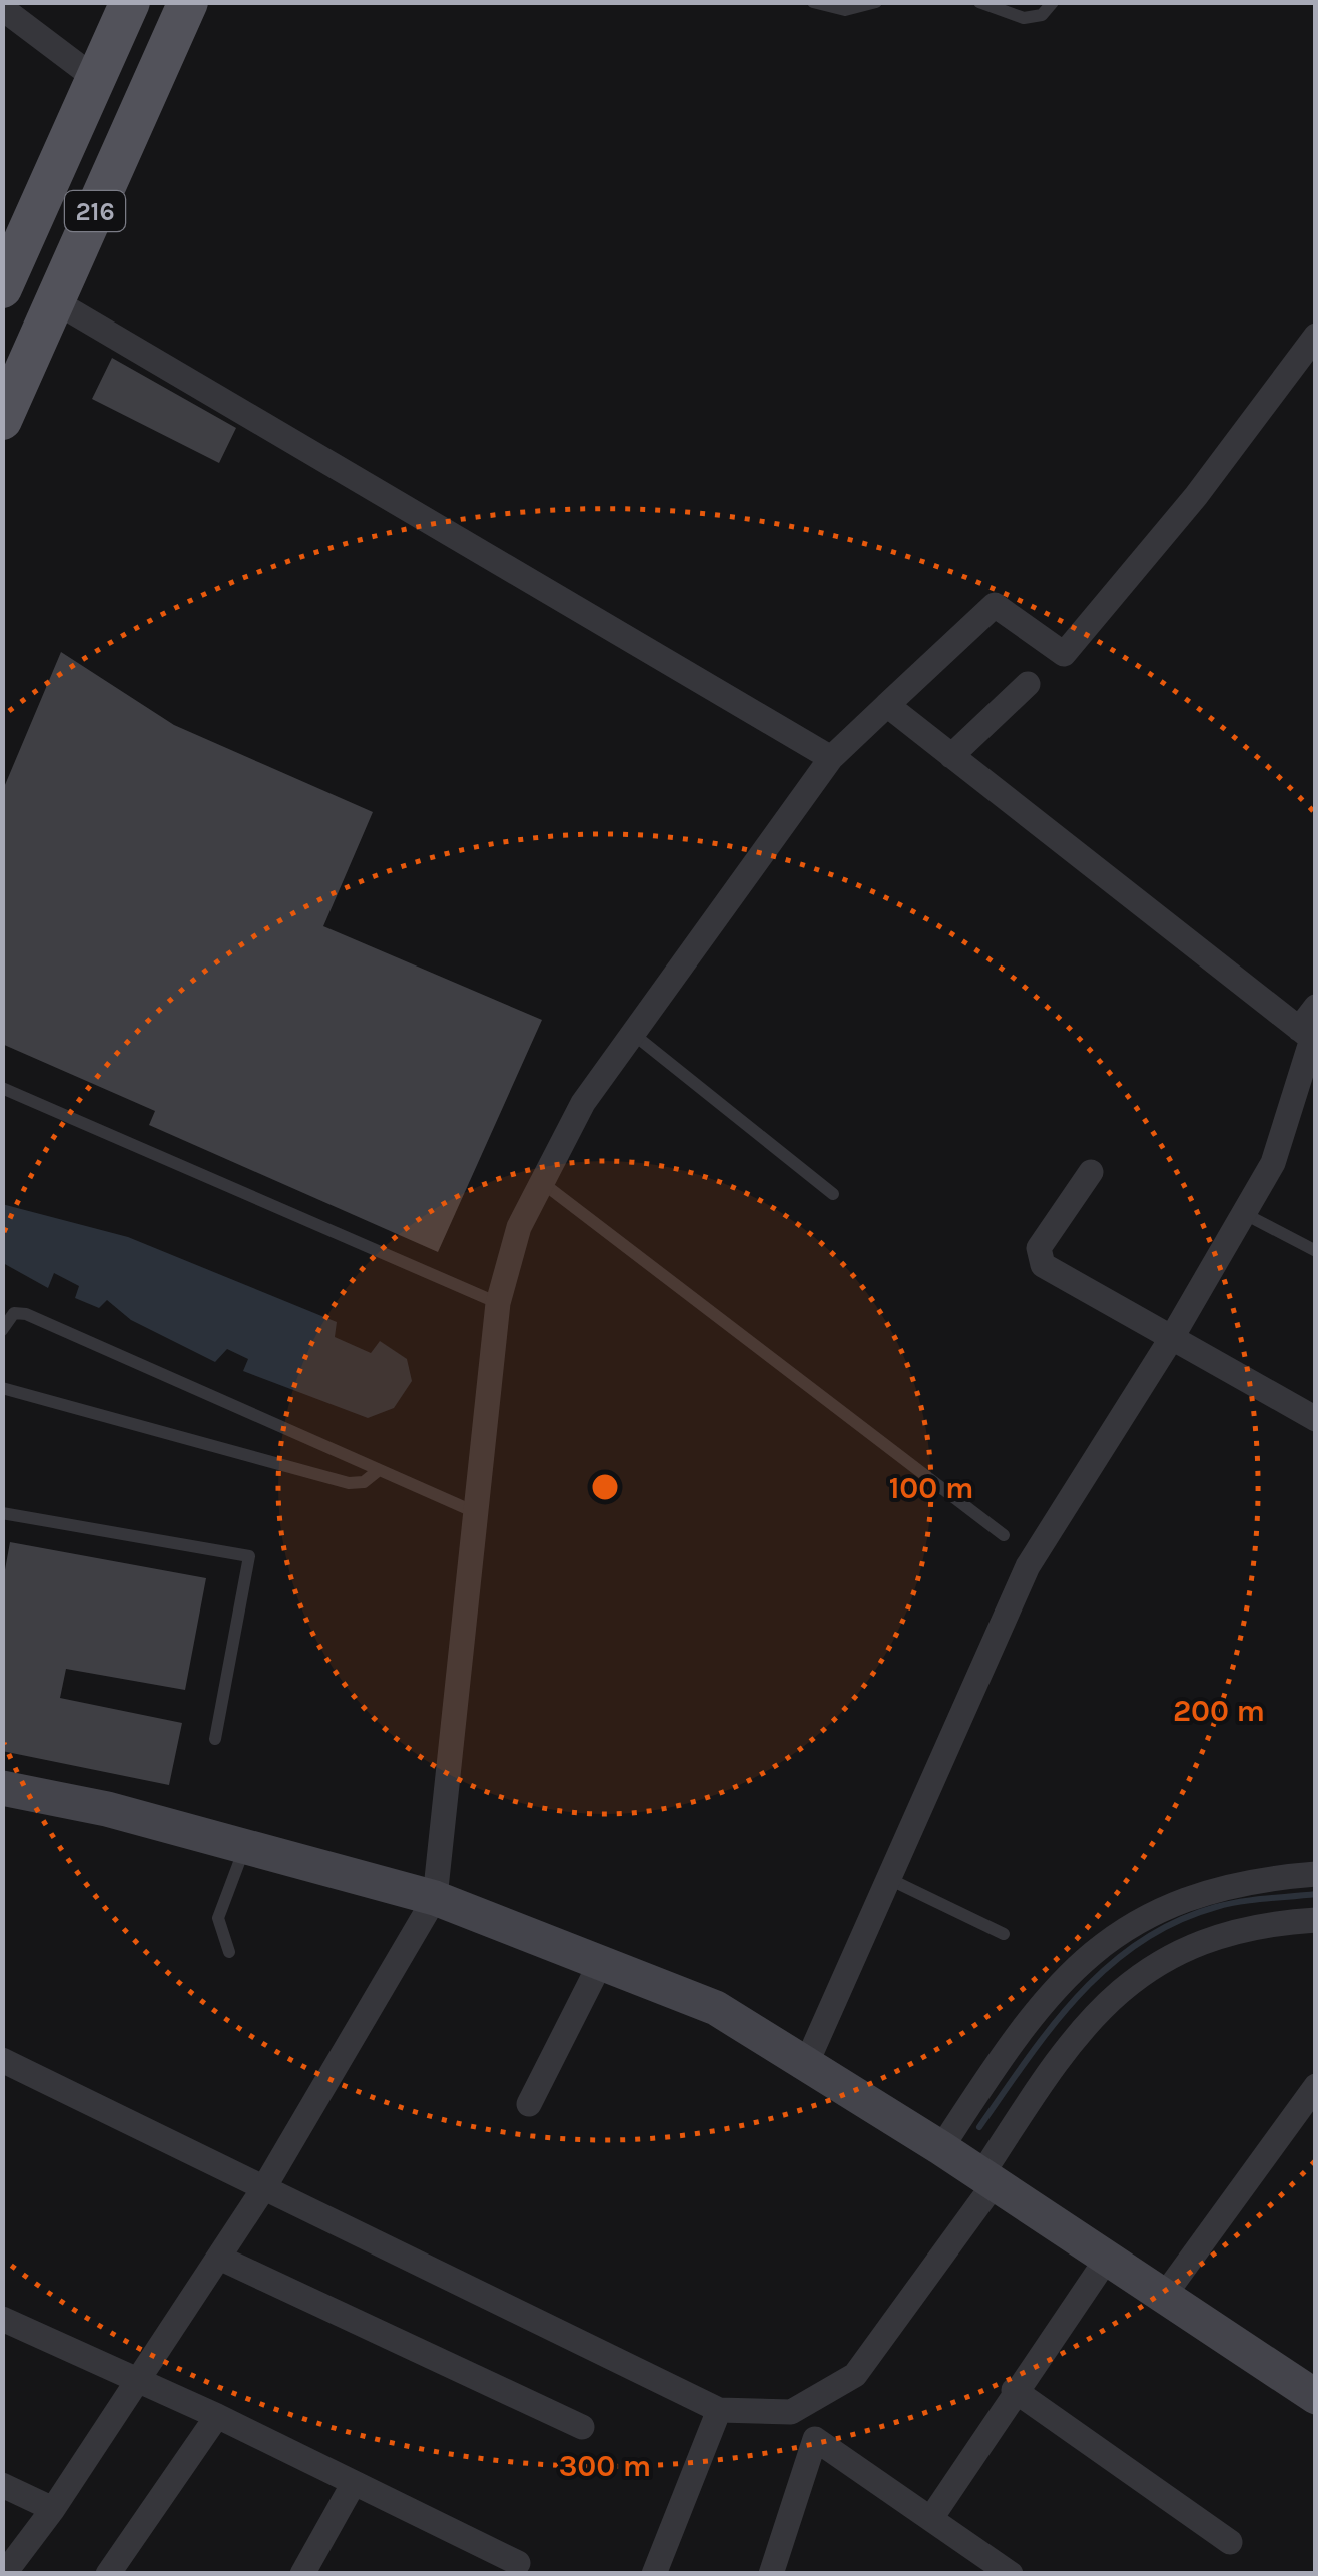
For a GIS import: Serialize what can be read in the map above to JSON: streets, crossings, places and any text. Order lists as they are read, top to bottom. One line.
{"streets":{"main road":["216"]},"rings":["100 m","200 m","300 m"]}
